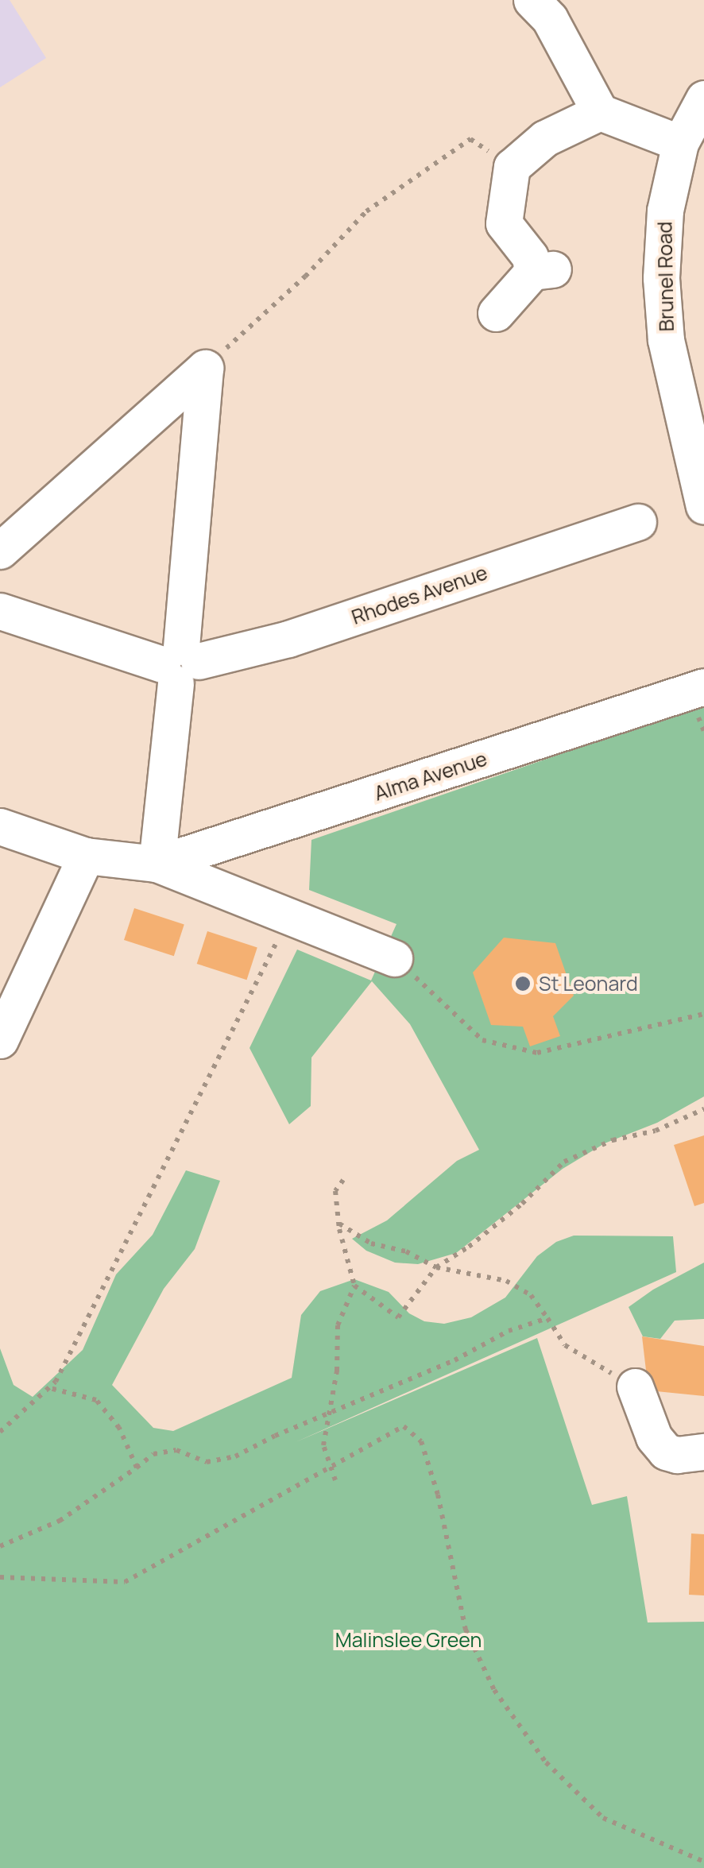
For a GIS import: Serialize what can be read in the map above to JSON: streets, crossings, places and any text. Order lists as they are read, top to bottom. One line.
{"streets":{"street":["Brunel Road","Rhodes Avenue","Alma Avenue"]},"parks":["Malinslee Green"],"places":["St Leonard"]}
